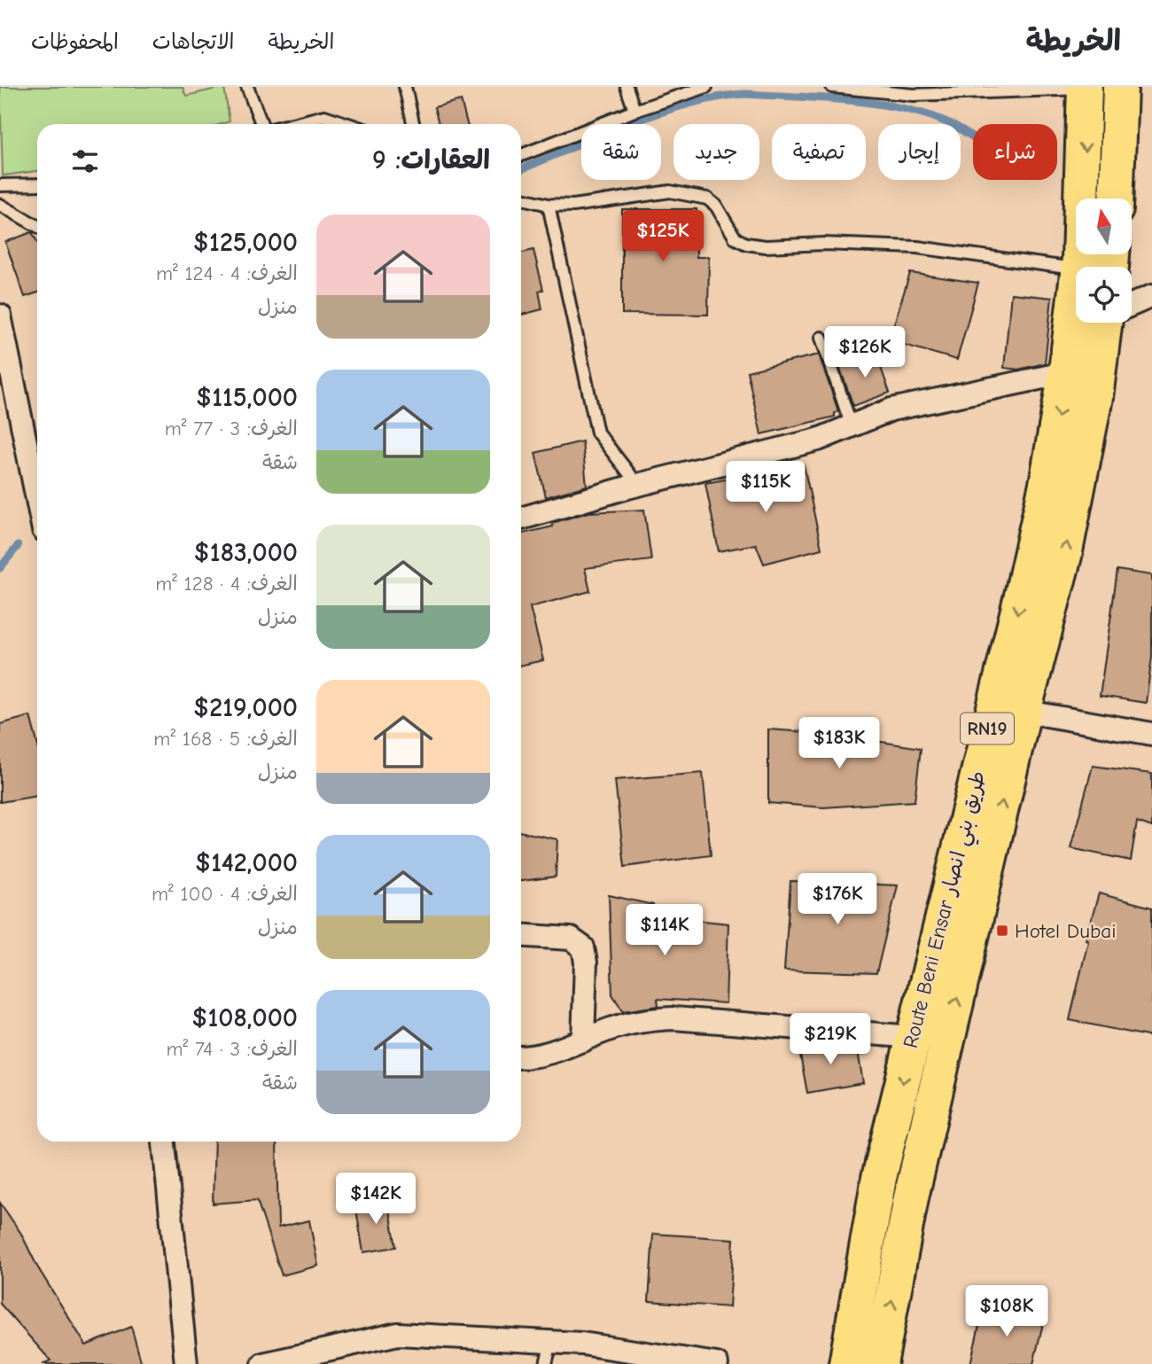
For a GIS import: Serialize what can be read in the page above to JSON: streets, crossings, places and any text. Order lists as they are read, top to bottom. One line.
{"streets":{"highway":["RN19","Route Beni Ensar طريق بني انصار"]},"places":{"transit":["Hotel Dubai"]},"north":"top","page":{"header":"الخريطة","nav":["الخريطة","الاتجاهات","المحفوظات"],"chip":["شراء","إيجار","تصفية","جديد","شقة"],"heading":"العقارات: 9","list":[{"name":"$125,000","note":"الغرف: 4 · 124 m² · منزل"},{"name":"$115,000","note":"الغرف: 3 · 77 m² · شقة"},{"name":"$183,000","note":"الغرف: 4 · 128 m² · منزل"},{"name":"$219,000","note":"الغرف: 5 · 168 m² · منزل"},{"name":"$142,000","note":"الغرف: 4 · 100 m² · منزل"},{"name":"$108,000","note":"الغرف: 3 · 74 m² · شقة"}],"price":["$125K","$126K","$115K","$183K","$176K","$114K","$219K","$142K","$108K"]}}
